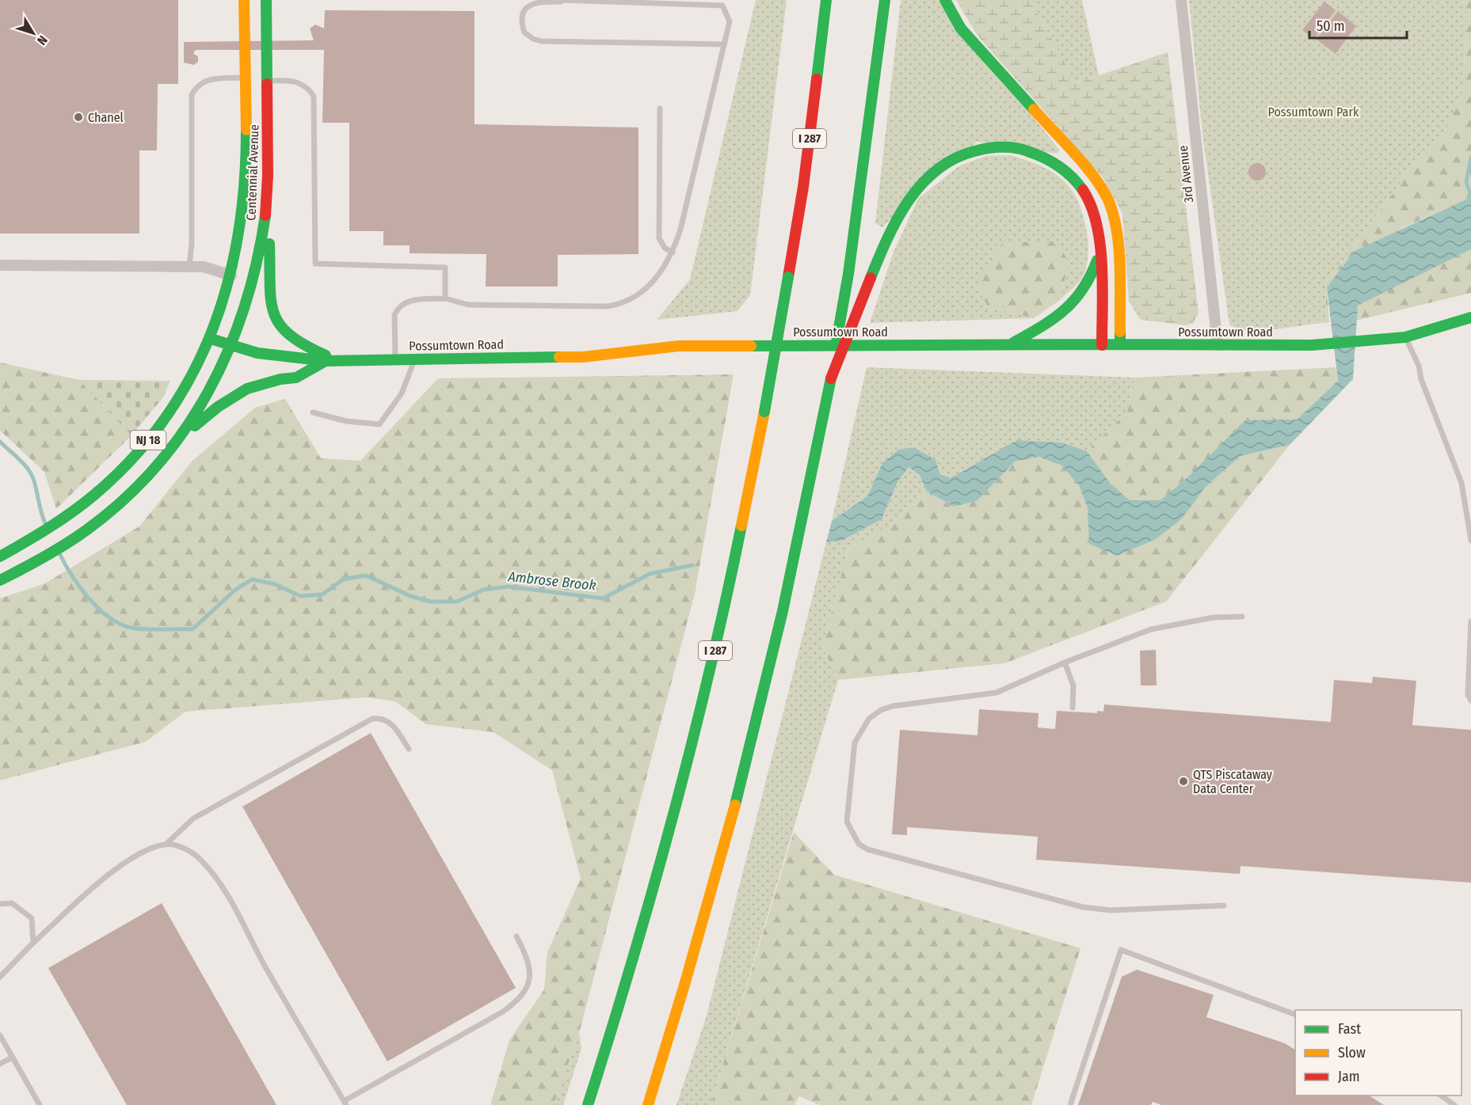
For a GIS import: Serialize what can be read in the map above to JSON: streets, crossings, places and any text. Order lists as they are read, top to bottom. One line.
{"streets":{"main road":["I 287","Centennial Avenue","Possumtown Road","NJ 18"],"street":["3rd Avenue"]},"crossings":[["Centennial Avenue","Possumtown Road"],["3rd Avenue","Possumtown Road"]],"water":["Ambrose Brook"],"parks":["Possumtown Park"],"places":["Chanel","QTS Piscataway Data Center"],"legend":["Fast","Slow","Jam"],"scale_bar":"50 m","north":"bottom right"}
